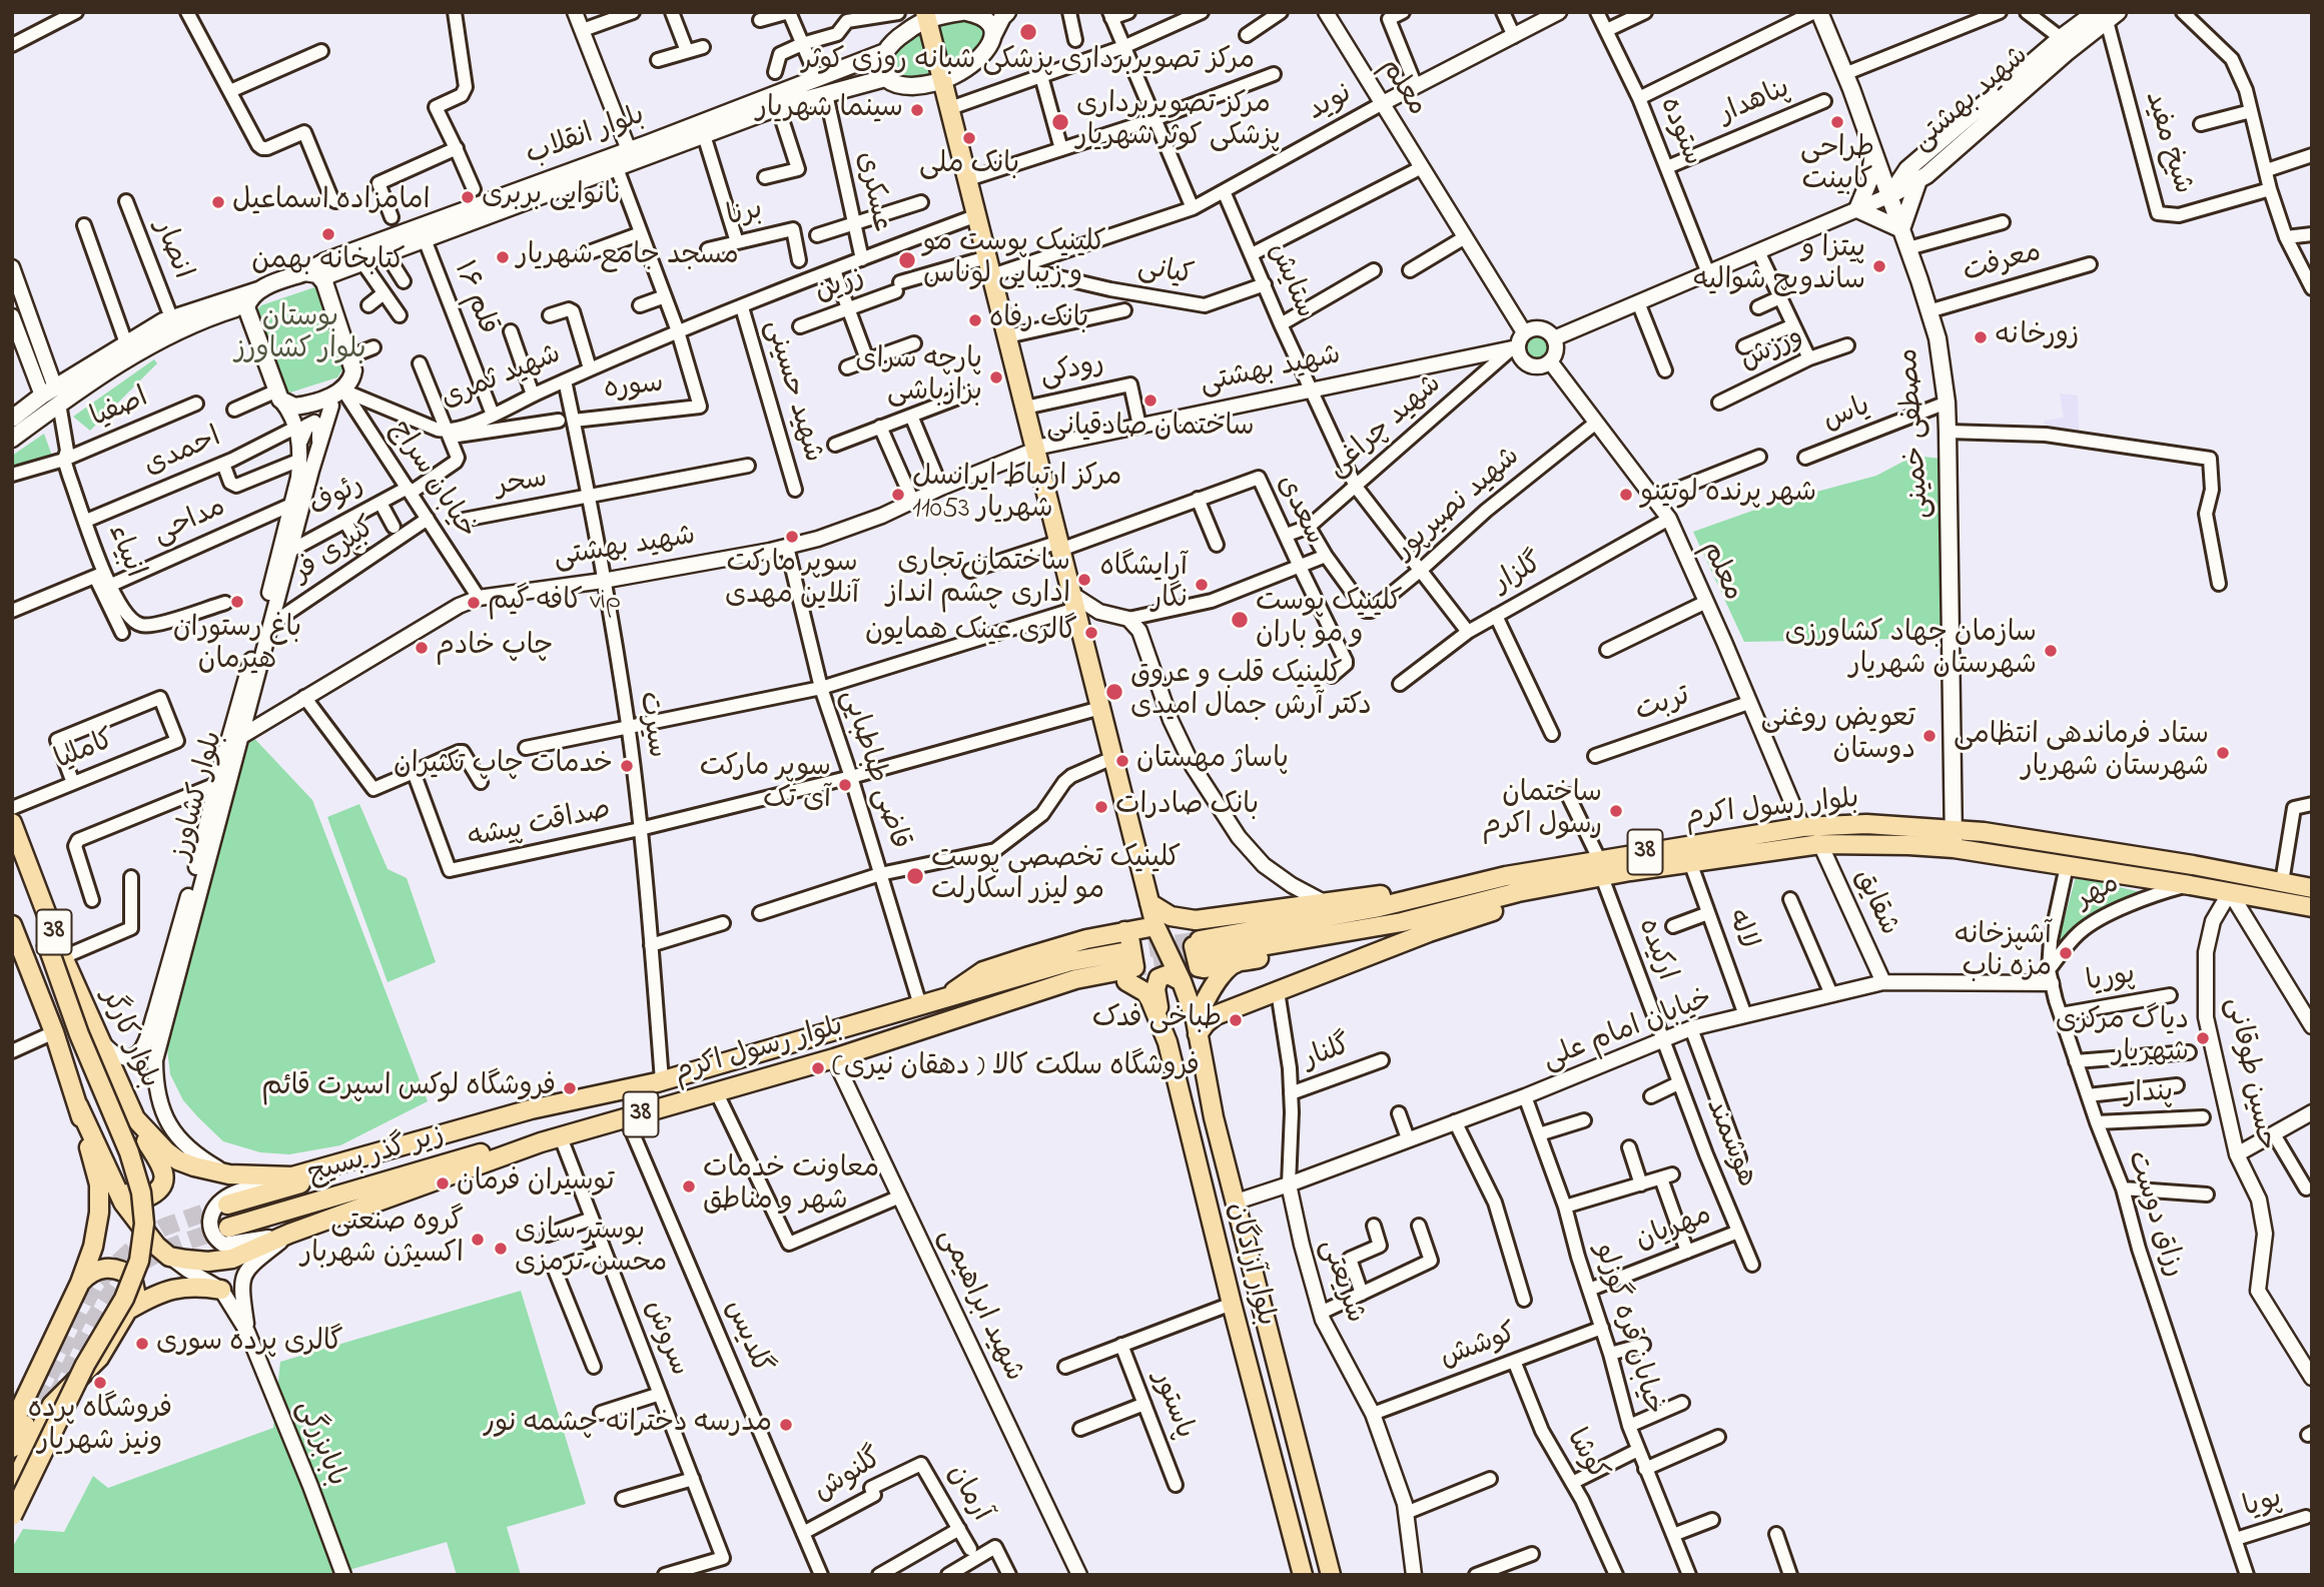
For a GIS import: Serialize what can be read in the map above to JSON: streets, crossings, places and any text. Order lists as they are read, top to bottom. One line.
{"streets":{"main road":["شهید بهشتی","بلوار انقلاب","مصطفی خمینی","بلوار رسول اکرم","38","بلوار کارگر","زیر گذر بسیج","بلوار آزادگان"],"street":["معلم","پناهدار","نوید","ستوده","شیخ مفید","عسکری","برنا","انصار","معرفت","کیانی","ستایش","زرین","قلم ۱۶","ورزش","رودکی","شهید ثمری","سوره","شهید حسینی","اصفیا","یاس","شهید چراغی","احمدی","خیابان سراج","سحر","رئوف","شهید نصیرپور","سعدی","مداحی","انبیاء","کبیری فر","گلزار","تربت","سیرت","کاملیا","قاضی طباطبایی","بلوار کشاورز","صداقت پیشه","مهر","شقایق","لاله","ارکیده","پوریا","خیابان امام علی","گلنار","حسین طوقانی","پندار","هوشمند","رزاق دوست","مهریان","شریعتی","شهید ابراهیمی","خیابان قره گوزلو","گلدیس","سروش","کوشش","پاستور","بابابزرگی","کوشا","گلنوش","آرمان","پویا"]},"crossings":[["معلم","شهید بهشتی"],["معلم","نوید"],["معلم","شهید چراغی"],["معلم","شهید نصیرپور"],["معلم","گلزار"],["معلم","تربت"],["معلم","بلوار رسول اکرم"],["شهید بهشتی","ستوده"],["شهید بهشتی","شیخ مفید"],["شهید بهشتی","ستایش"],["شهید بهشتی","رودکی"],["شهید بهشتی","شهید چراغی"],["شهید بهشتی","مصطفی خمینی"],["شهید بهشتی","خیابان سراج"],["شهید بهشتی","سیرت"],["شهید بهشتی","قاضی طباطبایی"],["شهید بهشتی","بلوار کشاورز"],["شهید بهشتی","بلوار آزادگان"],["پناهدار","ستوده"],["نوید","کیانی"],["نوید","ستایش"],["نوید","زرین"],["بلوار انقلاب","عسکری"],["بلوار انقلاب","قلم ۱۶"],["عسکری","شهید ثمری"],["معرفت","مصطفی خمینی"],["کیانی","ستایش"],["کیانی","زرین"],["ستایش","شهید چراغی"],["ستایش","شهید نصیرپور"],["ستایش","گلزار"],["زرین","بلوار آزادگان"],["قلم ۱۶","شهید ثمری"],["رودکی","بلوار آزادگان"],["شهید ثمری","سوره"],["شهید ثمری","شهید حسینی"],["شهید ثمری","خیابان سراج"],["شهید ثمری","رئوف"],["شهید ثمری","سیرت"],["شهید ثمری","بلوار کشاورز"],["شهید ثمری","بلوار آزادگان"],["سوره","سیرت"],["اصفیا","انبیاء"],["یاس","مصطفی خمینی"],["شهید چراغی","شهید نصیرپور"],["شهید چراغی","سعدی"],["مصطفی خمینی","بلوار رسول اکرم"],["احمدی","انبیاء"],["احمدی","بلوار کشاورز"],["خیابان سراج","رئوف"],["خیابان سراج","کبیری فر"],["خیابان سراج","بلوار کشاورز"],["سحر","سیرت"],["رئوف","بلوار کشاورز"],["مداحی","انبیاء"],["مداحی","بلوار کشاورز"],["کبیری فر","بلوار کشاورز"],["سیرت","بلوار رسول اکرم"],["سیرت","صداقت پیشه"],["قاضی طباطبایی","بلوار رسول اکرم"],["قاضی طباطبایی","صداقت پیشه"],["بلوار کشاورز","بلوار کارگر"],["بلوار رسول اکرم","38"],["بلوار رسول اکرم","مهر"],["بلوار رسول اکرم","شقایق"],["بلوار رسول اکرم","لاله"],["بلوار رسول اکرم","ارکیده"],["بلوار رسول اکرم","بلوار کارگر"],["بلوار رسول اکرم","حسین طوقانی"],["بلوار رسول اکرم","زیر گذر بسیج"],["بلوار رسول اکرم","رزاق دوست"],["بلوار رسول اکرم","بلوار آزادگان"],["بلوار رسول اکرم","شهید ابراهیمی"],["بلوار رسول اکرم","گلدیس"],["بلوار رسول اکرم","سروش"],["بلوار رسول اکرم","بابابزرگی"],["صداقت پیشه","بلوار آزادگان"],["38","بلوار کارگر"],["38","بابابزرگی"],["مهر","خیابان امام علی"],["مهر","رزاق دوست"],["شقایق","خیابان امام علی"],["لاله","خیابان امام علی"],["ارکیده","خیابان امام علی"],["ارکیده","هوشمند"],["پوریا","رزاق دوست"],["خیابان امام علی","هوشمند"],["خیابان امام علی","رزاق دوست"],["خیابان امام علی","بلوار آزادگان"],["خیابان امام علی","شریعتی"],["خیابان امام علی","خیابان قره گوزلو"],["گلنار","شریعتی"],["پندار","رزاق دوست"],["هوشمند","مهریان"],["رزاق دوست","پویا"],["مهریان","خیابان قره گوزلو"],["بلوار آزادگان","پاستور"],["شریعتی","کوشش"],["خیابان قره گوزلو","کوشش"],["گلدیس","گلنوش"],["کوشش","کوشا"],["گلنوش","آرمان"]],"parks":["بوستان بلوار کشاورز"],"places":["مرکز تصویربرداری پزشکی شبانه روزی کوثر","سینما شهریار","مرکز تصویربرداری پزشکی کوثر شهریار","طراحی کابینت","بانک ملی","نانوایی بربری","امامزاده اسماعیل","کتابخانه بهمن","مسجد جامع شهریار","کلینیک پوست مو و زیبایی لوناس","پیتزا و ساندویچ شوالیه","بانک رفاه","زورخانه","پارچه سرای بزازباشی","ساختمان صادقیانی","مرکز ارتباط ایرانسل 11053 شهریار","شهر پرنده لوتینو","سوپر مارکت آنلاین مهدی","ساختمان تجاری اداری چشم انداز","آرایشگاه نگار","باغ رستوران هیرمان","کافه گیم vip","کلینیک پوست و مو باران","گالری عینک همایون","چاپ خادم","سازمان جهاد کشاورزی شهرستان شهریار","کلینیک قلب و عروق دکتر آرش جمال امیدی","تعویض روغنی دوستان","ستاد فرماندهی انتظامی شهرستان شهریار","پاساژ مهستان","خدمات چاپ تکثیران","سوپر مارکت آی تک","بانک صادرات","ساختمان رسول اکرم","کلینیک تخصصی پوست مو لیزر اسکارلت","آشپزخانه مزه ناب","طباخی فدک","دیاگ مرکزی شهریار","فروشگاه سلکت کالا ( دهقان نیری)","فروشگاه لوکس اسپرت قائم","توسیران فرمان","معاونت خدمات شهر و مناطق","گروه صنعتی اکسیژن شهربار","بوستر سازی محسن ترمزی","گالری پرده سوری","فروشگاه پرده ونیز شهریار","مدرسه دخترانه چشمه نور"]}
